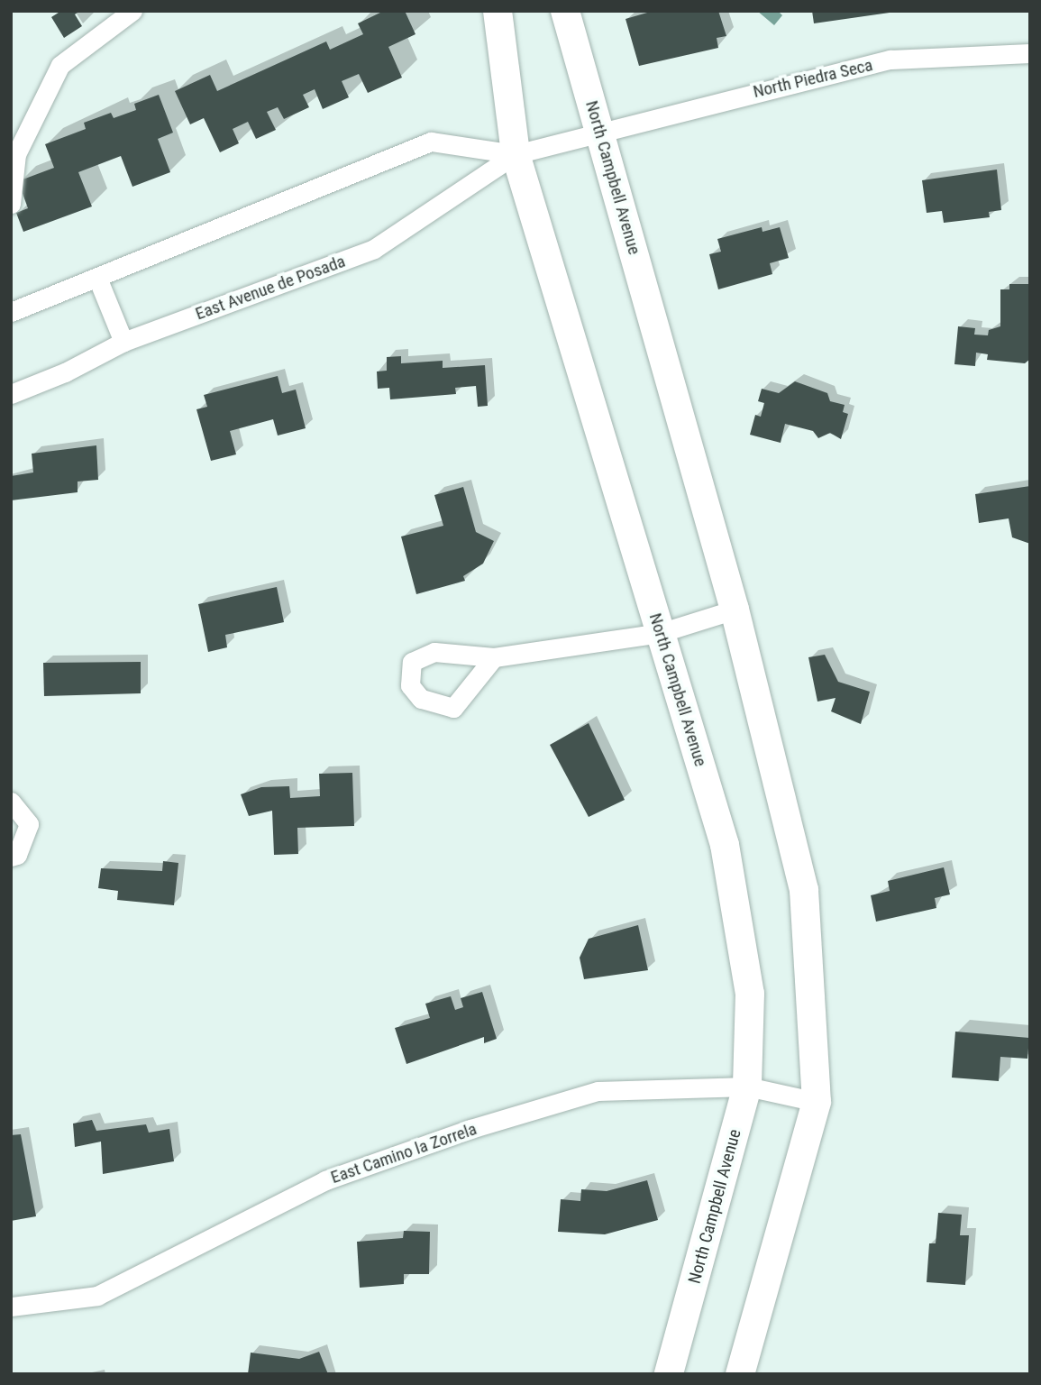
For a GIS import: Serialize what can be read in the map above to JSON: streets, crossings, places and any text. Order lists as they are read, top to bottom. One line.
{"streets":{"main road":["North Campbell Avenue"],"street":["North Piedra Seca","East Avenue de Posada","East Camino la Zorrela"]},"crossings":[["North Piedra Seca","North Campbell Avenue"],["North Piedra Seca","East Avenue de Posada"],["North Campbell Avenue","East Avenue de Posada"],["North Campbell Avenue","East Camino la Zorrela"]]}
